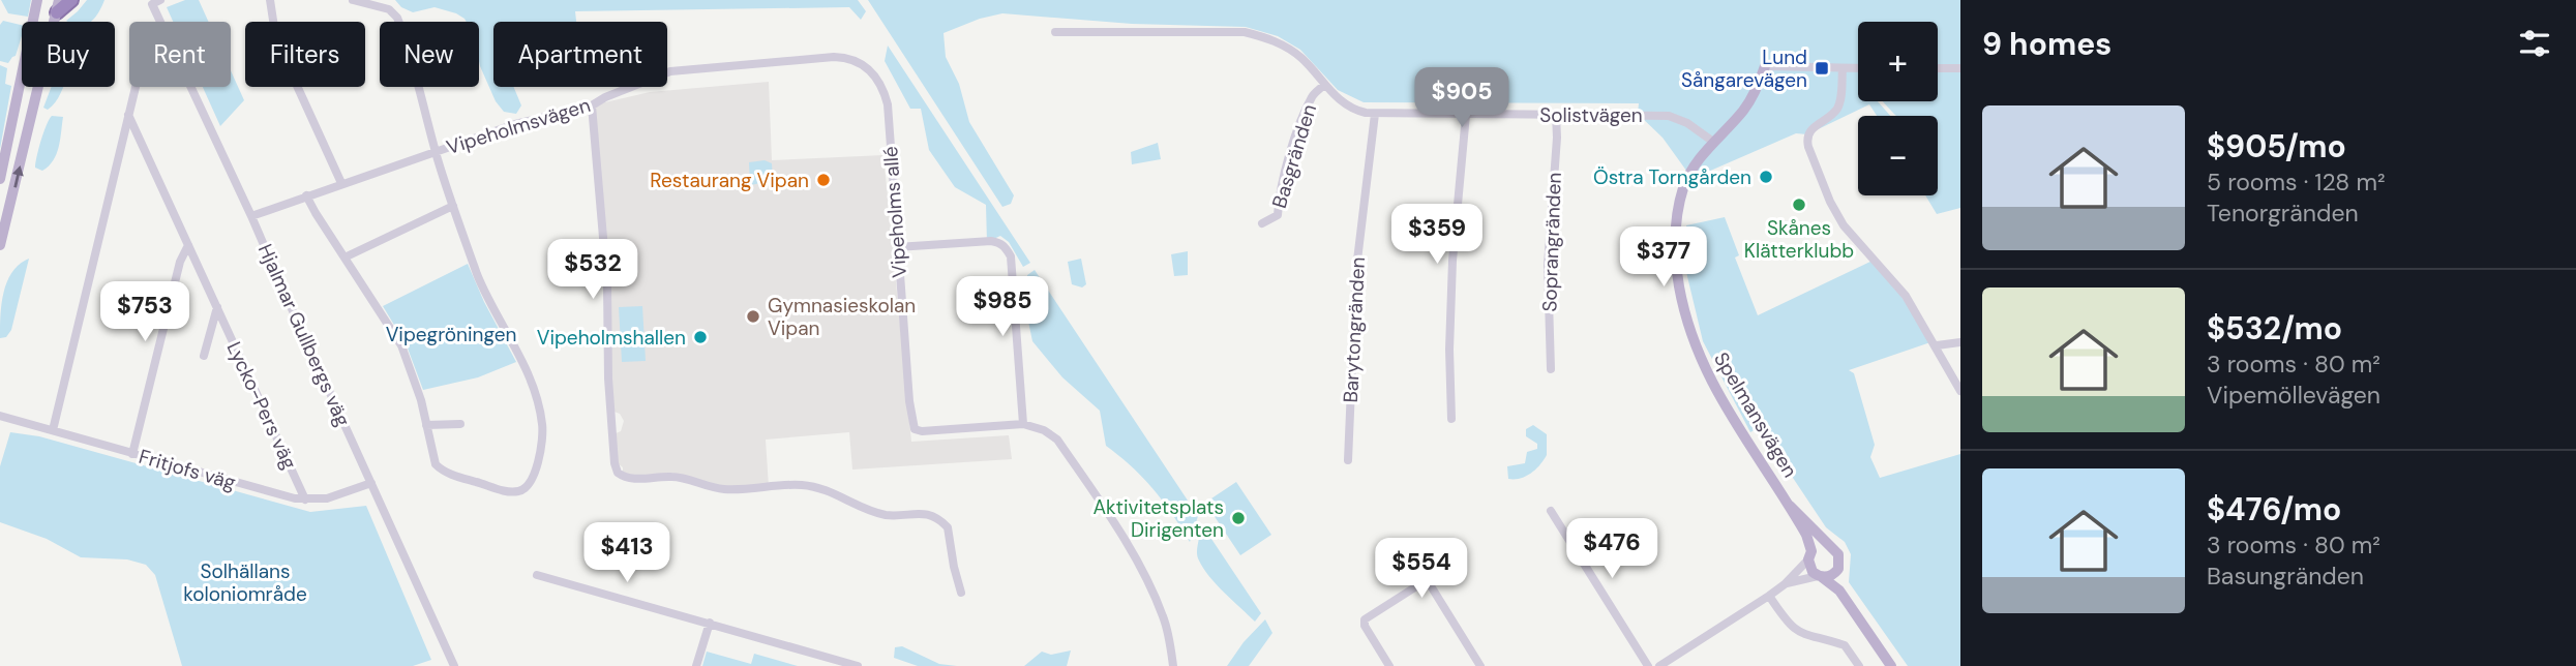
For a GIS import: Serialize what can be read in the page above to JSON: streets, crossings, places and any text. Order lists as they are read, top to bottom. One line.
{"streets":{"main road":["Spelmansvägen"],"street":["Solistvägen","Vipeholmsvägen","Basgränden","Vipeholms allé","Soprangränden","Barytongränden","Hjalmar Gullbergs väg","Lycko-Pers väg","Fritjofs väg"]},"crossings":[["Solistvägen","Basgränden"],["Solistvägen","Soprangränden"],["Solistvägen","Barytongränden"],["Solistvägen","Spelmansvägen"],["Vipeholmsvägen","Vipeholms allé"],["Vipeholmsvägen","Hjalmar Gullbergs väg"],["Hjalmar Gullbergs väg","Fritjofs väg"],["Lycko-Pers väg","Fritjofs väg"]],"parks":["Vipegröningen","Solhällans koloniområde"],"places":{"transit":["Lund Sångarevägen"],"other":["Östra Torngården","Restaurang Vipan","Skånes Klätterklubb","Gymnasieskolan Vipan","Vipeholmshallen","Aktivitetsplats Dirigenten"]},"page":{"heading":"9 homes","map_buttons":["+","−"],"chip":["Buy","Rent","Filters","New","Apartment"],"price":["$905","$359","$377","$532","$985","$753","$476","$413","$554"],"list":[{"name":"$905/mo","note":"5 rooms · 128 m² · Tenorgränden"},{"name":"$532/mo","note":"3 rooms · 80 m² · Vipemöllevägen"},{"name":"$476/mo","note":"3 rooms · 80 m² · Basungränden"}]}}
